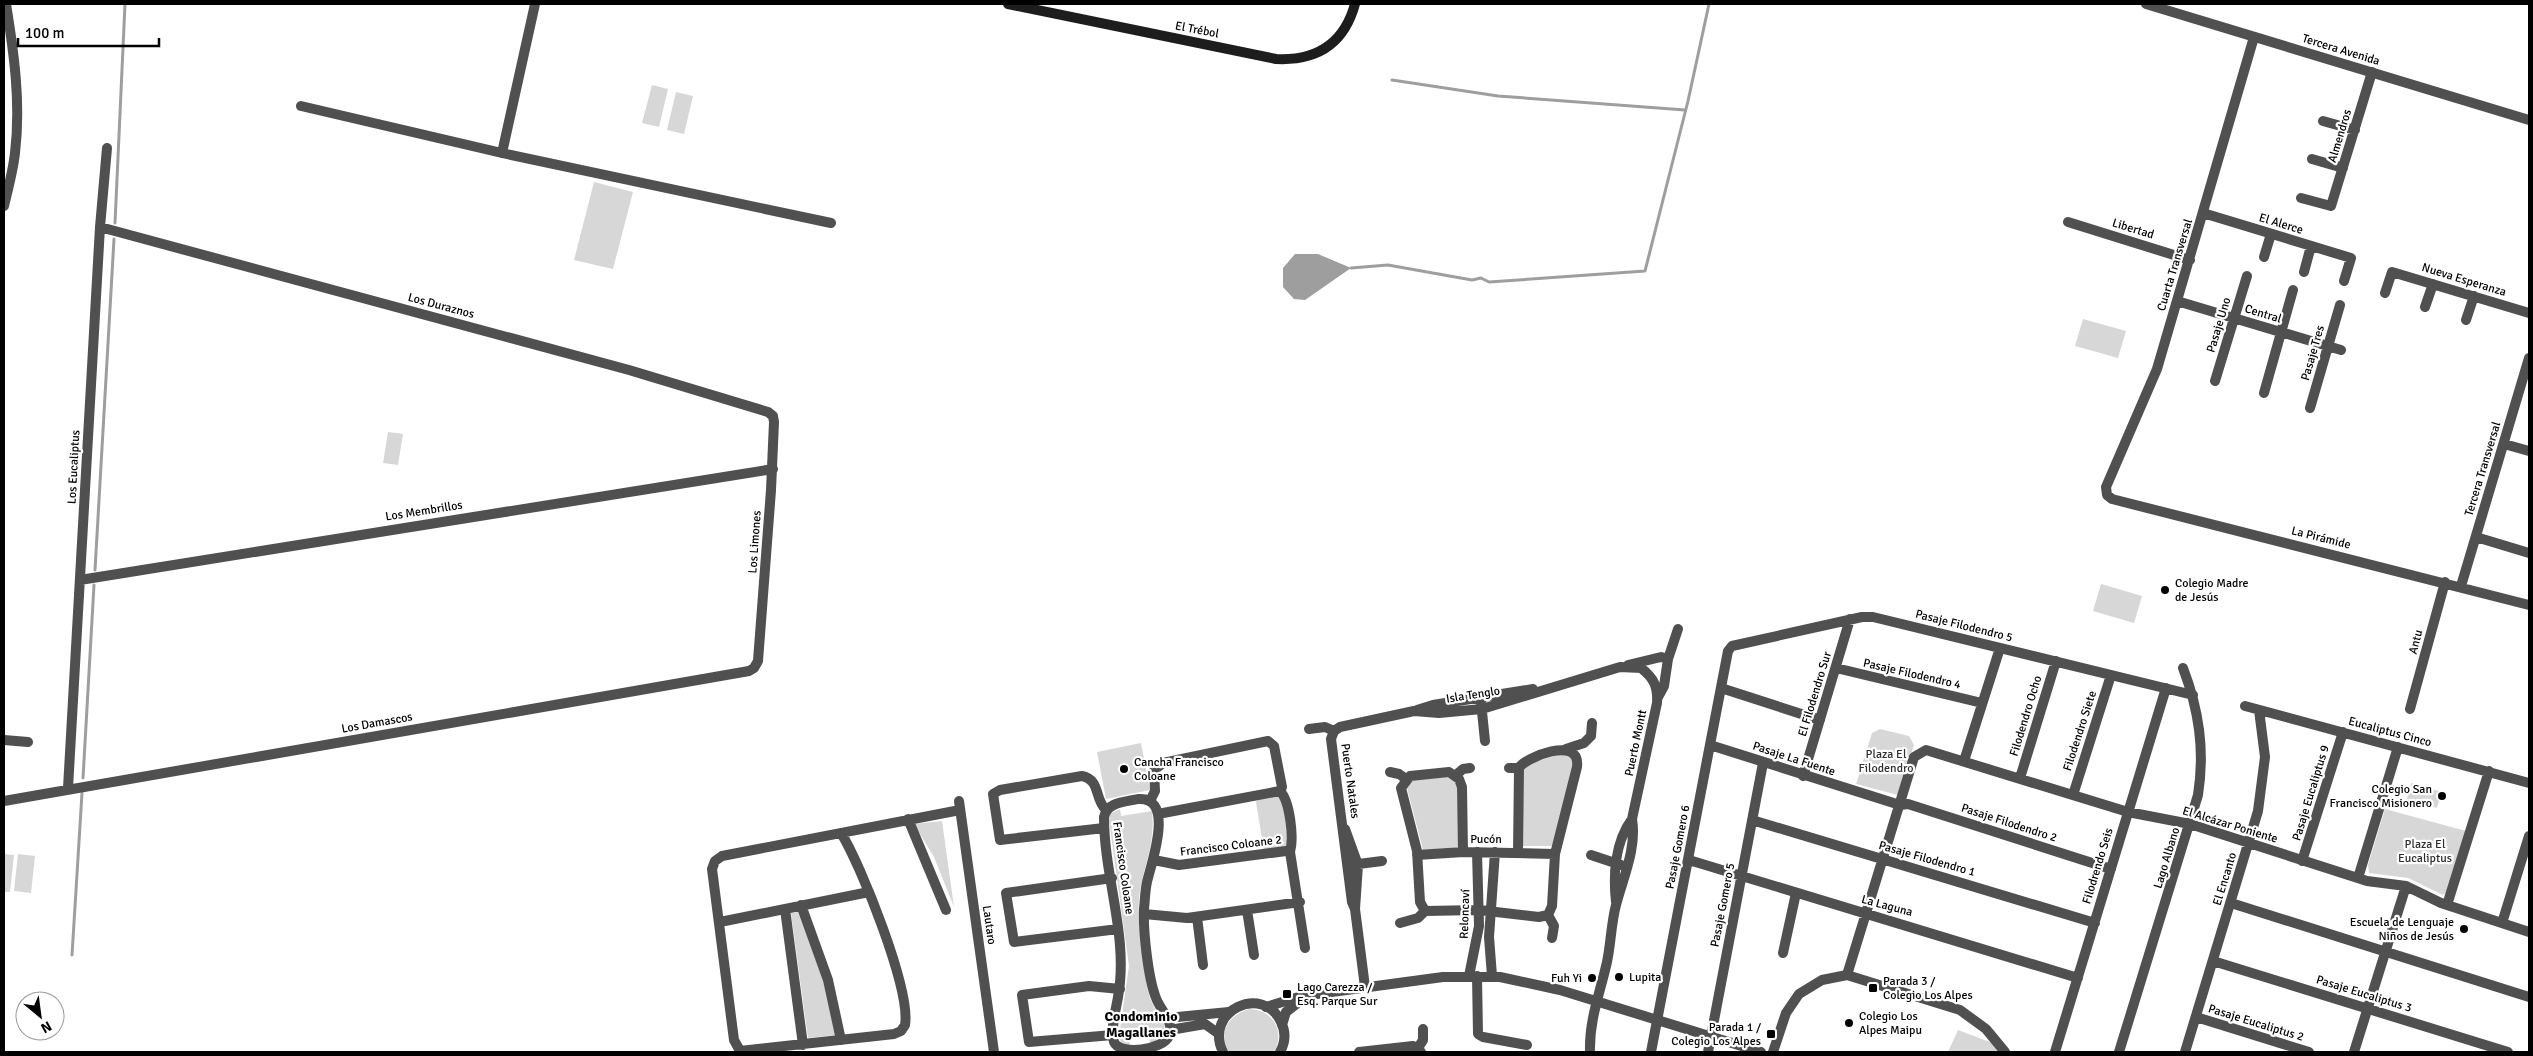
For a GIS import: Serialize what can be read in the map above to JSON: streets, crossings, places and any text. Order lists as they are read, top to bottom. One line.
{"streets":{"main road":["El Trébol"],"street":["Tercera Avenida","Almendros","El Alerce","Libertad","Cuarta Transversal","Nueva Esperanza","Los Duraznos","Central","Pasaje Uno","Pasaje Tres","Los Eucaliptus","Tercera Transversal","Los Membrillos","La Pirámide","Los Limones","Pasaje Filodendro 5","Antu","Pasaje Filodendro 4","El Filodendro Sur","Isla Tenglo","Filodendro Ocho","Los Damascos","Filodendro Siete","Eucaliptus Cinco","Puerto Montt","Pasaje La Fuente","Puerto Natales","Pasaje Eucaliptus 9","Pasaje Filodendro 2","El Alcázar Poniente","Pucón","Francisco Coloane 2","Pasaje Gomero 6","Lago Albano","Pasaje Filodendro 1","Filodrendo Seis","Francisco Coloane","El Encanto","Pasaje Gomero 5","La Laguna","Reloncaví","Lautaro","Pasaje Eucaliptus 3","Pasaje Eucaliptus 2"]},"crossings":[["Tercera Avenida","Almendros"],["Tercera Avenida","Cuarta Transversal"],["El Alerce","Cuarta Transversal"],["Libertad","Cuarta Transversal"],["Cuarta Transversal","Central"],["Cuarta Transversal","La Pirámide"],["Los Duraznos","Los Eucaliptus"],["Los Duraznos","Los Limones"],["Central","Pasaje Uno"],["Central","Pasaje Tres"],["Los Eucaliptus","Los Membrillos"],["Los Eucaliptus","Los Damascos"],["Tercera Transversal","La Pirámide"],["Los Membrillos","Los Limones"],["La Pirámide","Antu"],["Los Limones","Los Damascos"],["Pasaje Filodendro 5","El Filodendro Sur"],["Pasaje Filodendro 5","Filodendro Ocho"],["Pasaje Filodendro 5","Filodendro Siete"],["Pasaje Filodendro 5","Pasaje Gomero 6"],["Pasaje Filodendro 5","Lago Albano"],["Pasaje Filodendro 5","Filodrendo Seis"],["Pasaje Filodendro 4","El Filodendro Sur"],["El Filodendro Sur","Pasaje La Fuente"],["Isla Tenglo","Puerto Montt"],["Isla Tenglo","Puerto Natales"],["Filodendro Ocho","El Alcázar Poniente"],["Filodendro Siete","El Alcázar Poniente"],["Eucaliptus Cinco","Pasaje Eucaliptus 9"],["Eucaliptus Cinco","El Encanto"],["Pasaje La Fuente","Pasaje Filodendro 2"],["Pasaje La Fuente","El Alcázar Poniente"],["Pasaje La Fuente","Pasaje Gomero 6"],["Pasaje La Fuente","Pasaje Gomero 5"],["Pasaje Eucaliptus 9","El Alcázar Poniente"],["Pasaje Filodendro 2","El Alcázar Poniente"],["Pasaje Filodendro 2","Filodrendo Seis"],["El Alcázar Poniente","Lago Albano"],["El Alcázar Poniente","Filodrendo Seis"],["El Alcázar Poniente","El Encanto"],["Pucón","Reloncaví"],["Francisco Coloane 2","Francisco Coloane"],["Pasaje Gomero 6","La Laguna"],["Pasaje Filodendro 1","Filodrendo Seis"],["Pasaje Filodendro 1","Pasaje Gomero 5"],["Filodrendo Seis","La Laguna"],["El Encanto","Pasaje Eucaliptus 3"],["El Encanto","Pasaje Eucaliptus 2"],["Pasaje Gomero 5","La Laguna"]],"districts":["Condominio Magallanes"],"parks":["Plaza El Filodendro","Plaza El Eucaliptus"],"places":{"other":["Colegio Madre de Jesús","Cancha Francisco Coloane","Colegio San Francisco Misionero","Escuela de Lenguaje Niños de Jesús","Lupita","Fuh Yi","Colegio Los Alpes Maipu"],"transit":["Parada 3 / Colegio Los Alpes","Lago Carezza / Esq. Parque Sur","Parada 1 / Colegio Los Alpes"]},"scale_bar":"100 m","north":"bottom right"}
